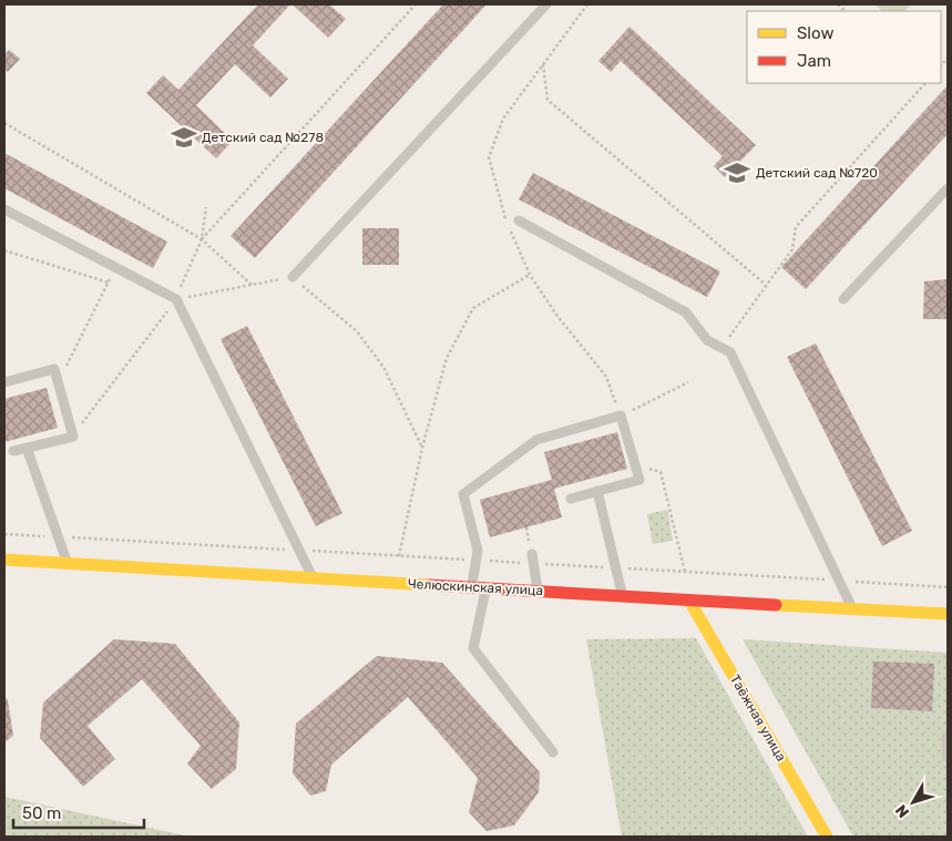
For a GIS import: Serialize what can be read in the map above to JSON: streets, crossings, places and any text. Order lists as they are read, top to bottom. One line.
{"streets":{"street":["Челюскинская улица","Таёжная улица"]},"crossings":[["Челюскинская улица","Таёжная улица"]],"places":{"school or university":["Детский сад №278","Детский сад №720"]},"legend":["Slow","Jam"],"scale_bar":"50 m","north":"bottom left"}
